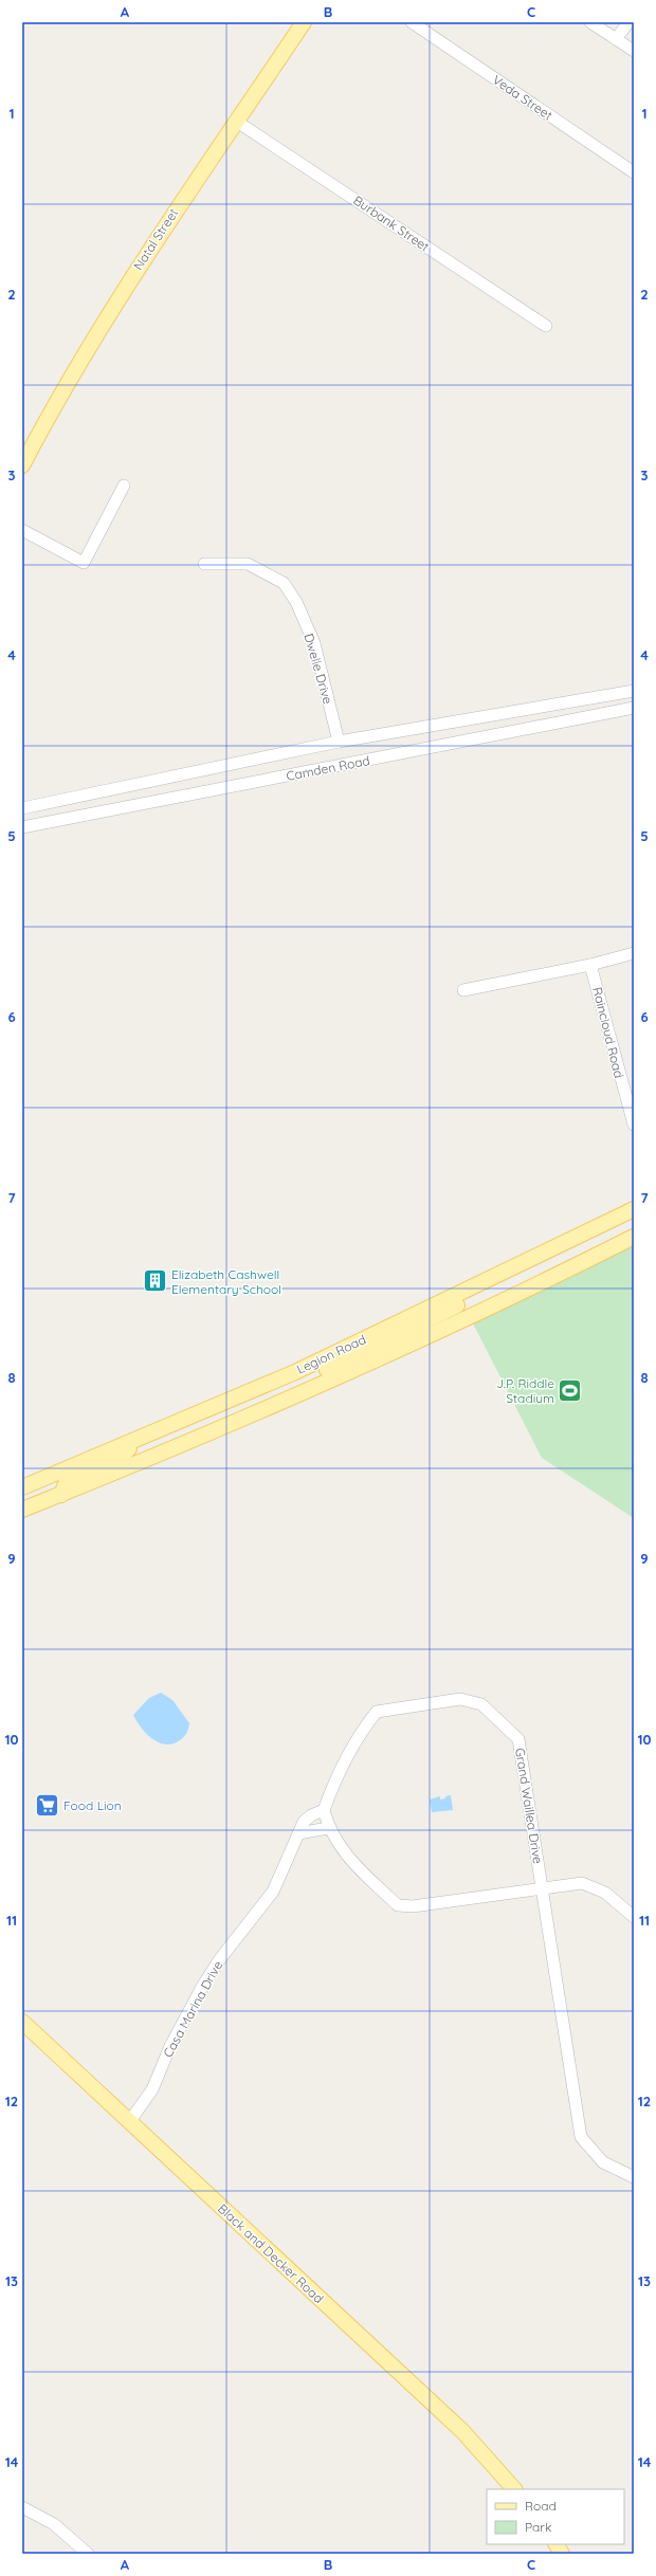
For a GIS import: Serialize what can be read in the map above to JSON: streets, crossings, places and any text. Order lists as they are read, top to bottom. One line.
{"streets":{"main road":["Natal Street","Legion Road","Black and Decker Road"],"street":["Veda Street","Burbank Street","Dwelle Drive","Camden Road","Raincloud Road","Grand Waillea Drive","Casa Marina Drive"]},"crossings":[["Burbank Street","Natal Street"],["Dwelle Drive","Camden Road"],["Casa Marina Drive","Black and Decker Road"]],"places":{"building":["Elizabeth Cashwell Elementary School"],"sports":["J.P. Riddle Stadium"],"supermarket":["Food Lion"]},"legend":["Road","Park"],"grid":{"columns":["A","B","C"],"rows":["1","2","3","4","5","6","7","8","9","10","11","12","13","14"]}}
